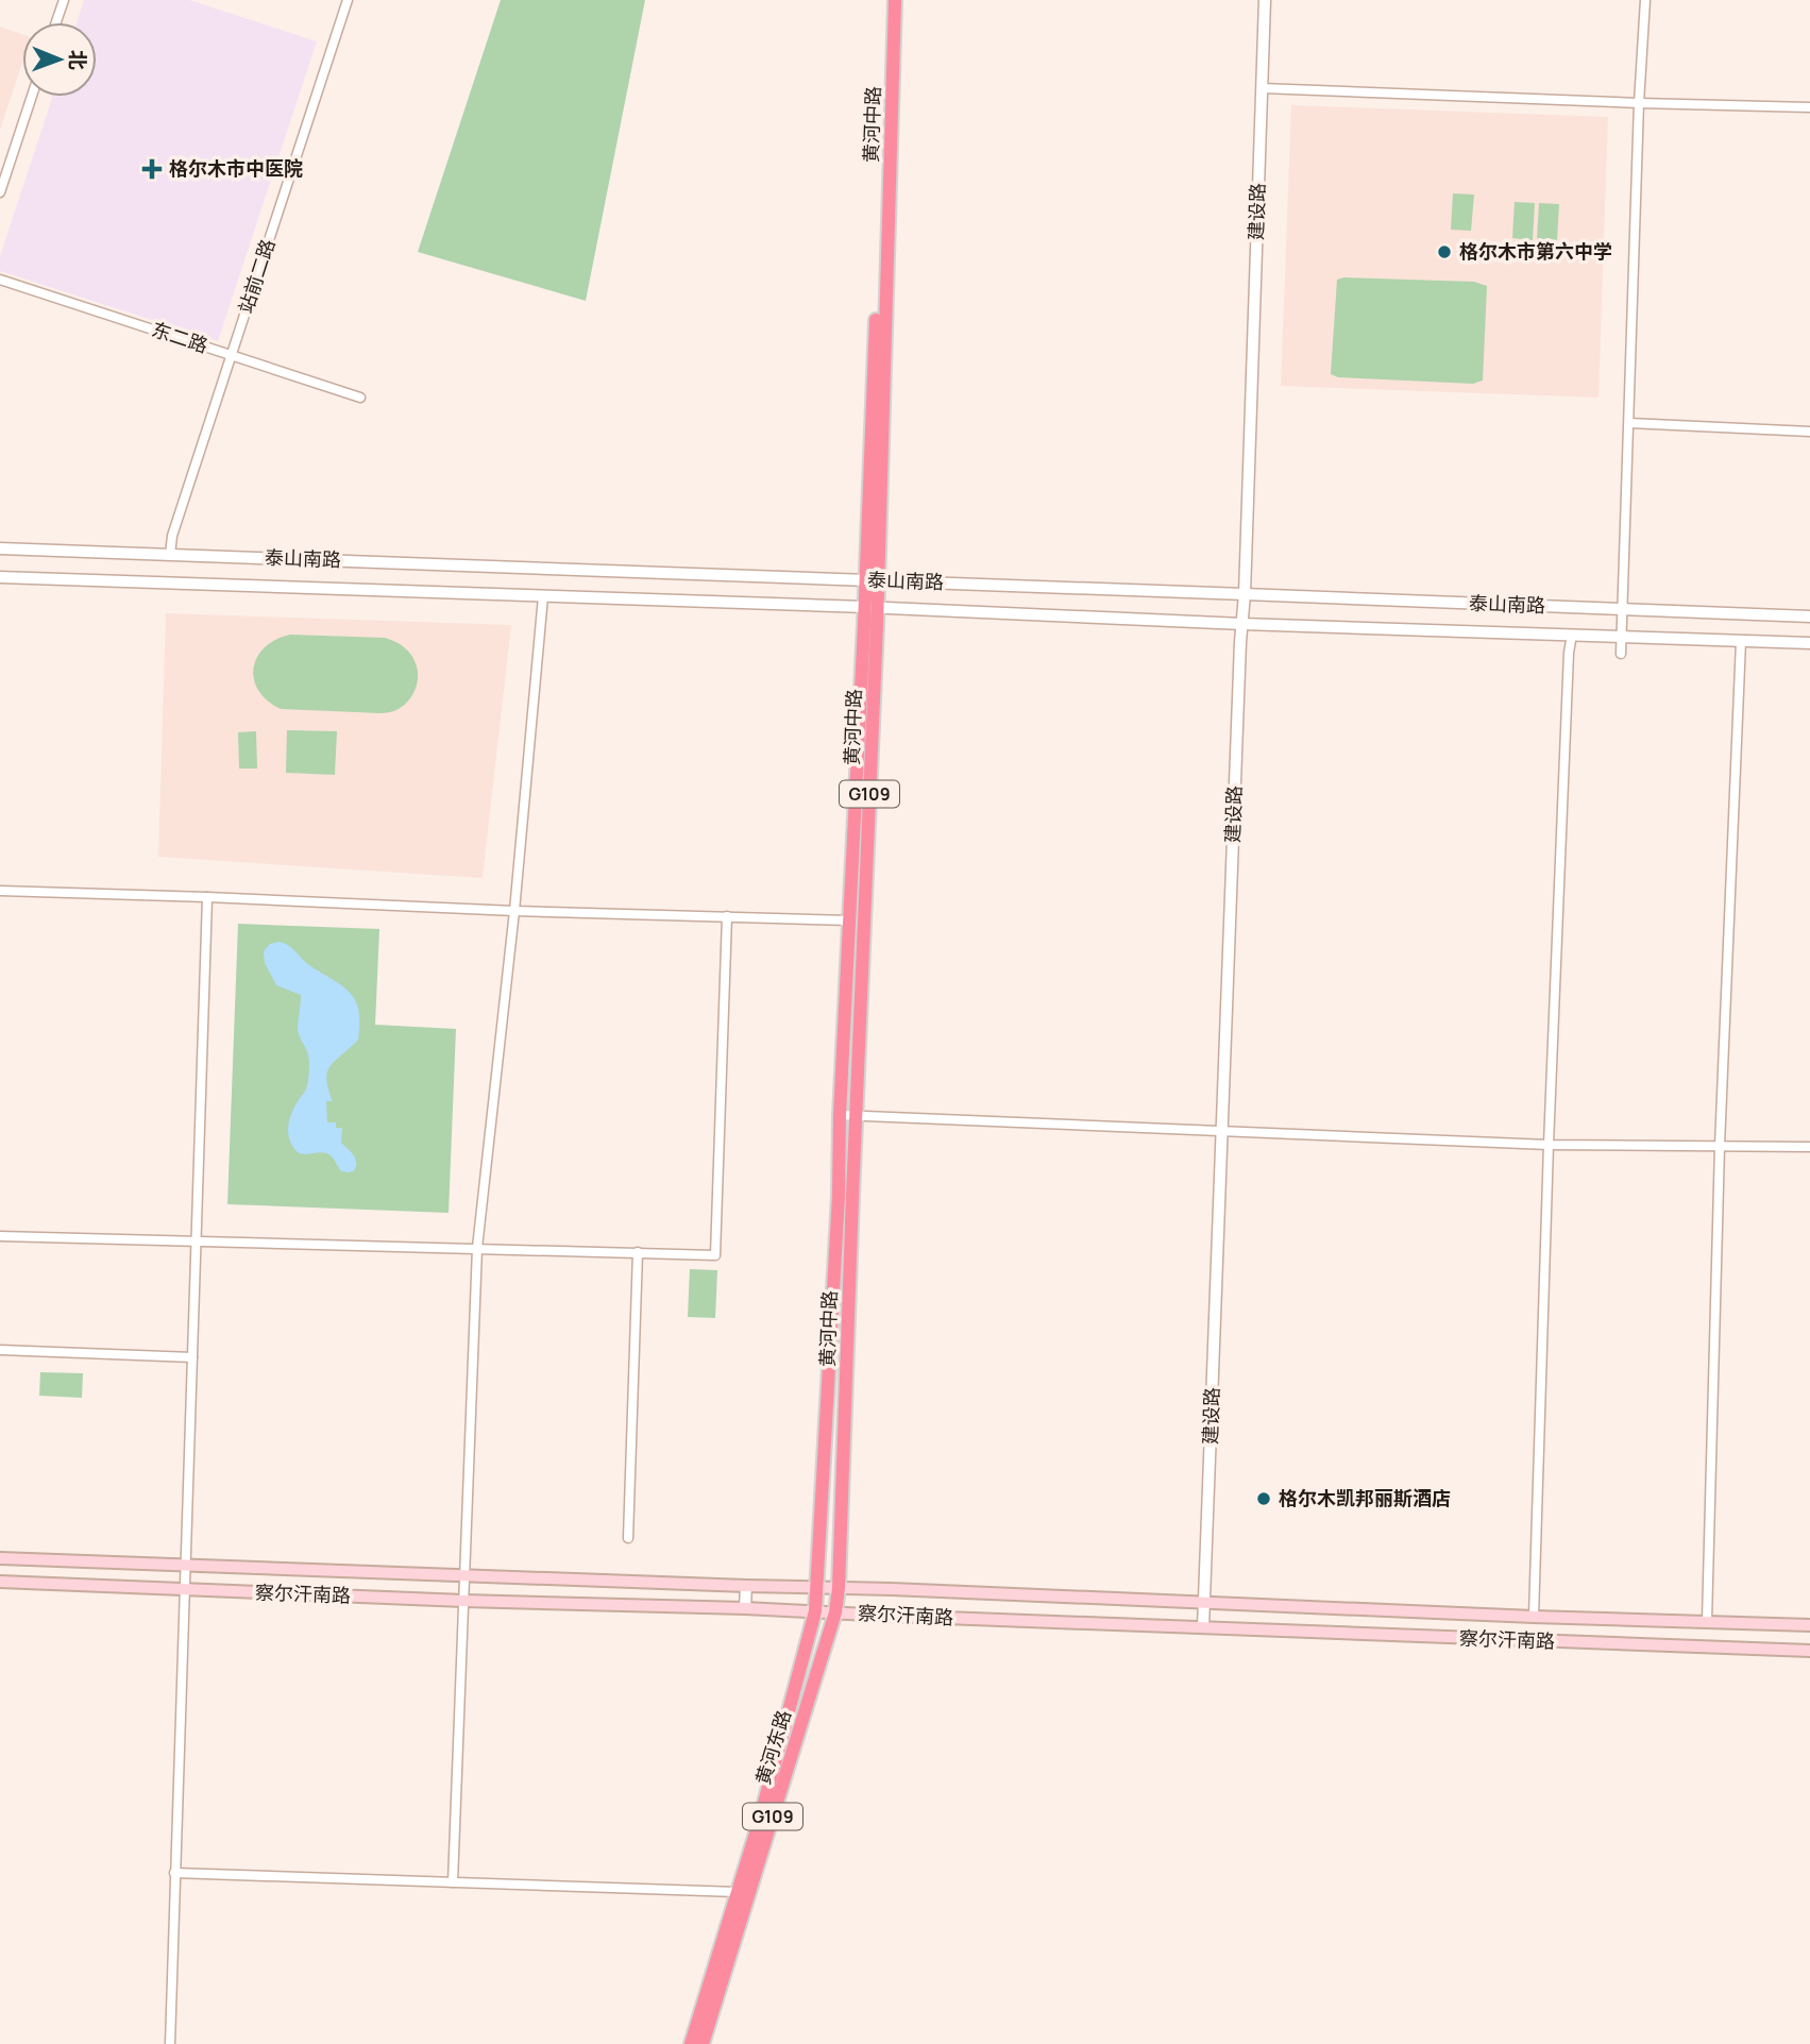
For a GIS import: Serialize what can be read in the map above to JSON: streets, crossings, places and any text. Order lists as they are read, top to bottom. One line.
{"streets":{"highway":["黄河中路","G109","黄河东路"],"main road":["察尔汗南路"],"street":["建设路","站前二路","东二路","泰山南路"]},"crossings":[["黄河中路","泰山南路"],["黄河中路","察尔汗南路"],["黄河中路","黄河东路"],["建设路","泰山南路"],["建设路","察尔汗南路"],["站前二路","东二路"],["站前二路","泰山南路"],["察尔汗南路","黄河东路"]],"places":{"health":["格尔木市中医院"],"other":["格尔木市第六中学","格尔木凯邦丽斯酒店"]},"north":"right"}
